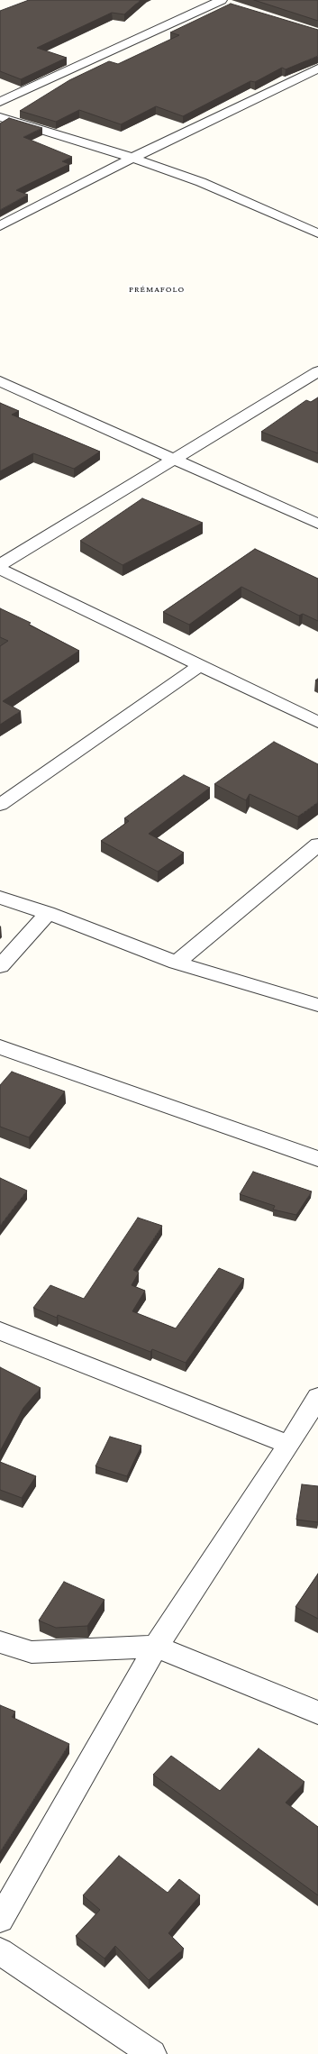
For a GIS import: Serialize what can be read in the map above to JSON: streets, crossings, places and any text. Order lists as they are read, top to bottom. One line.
{"districts":["PRÉMAFOLO"]}
